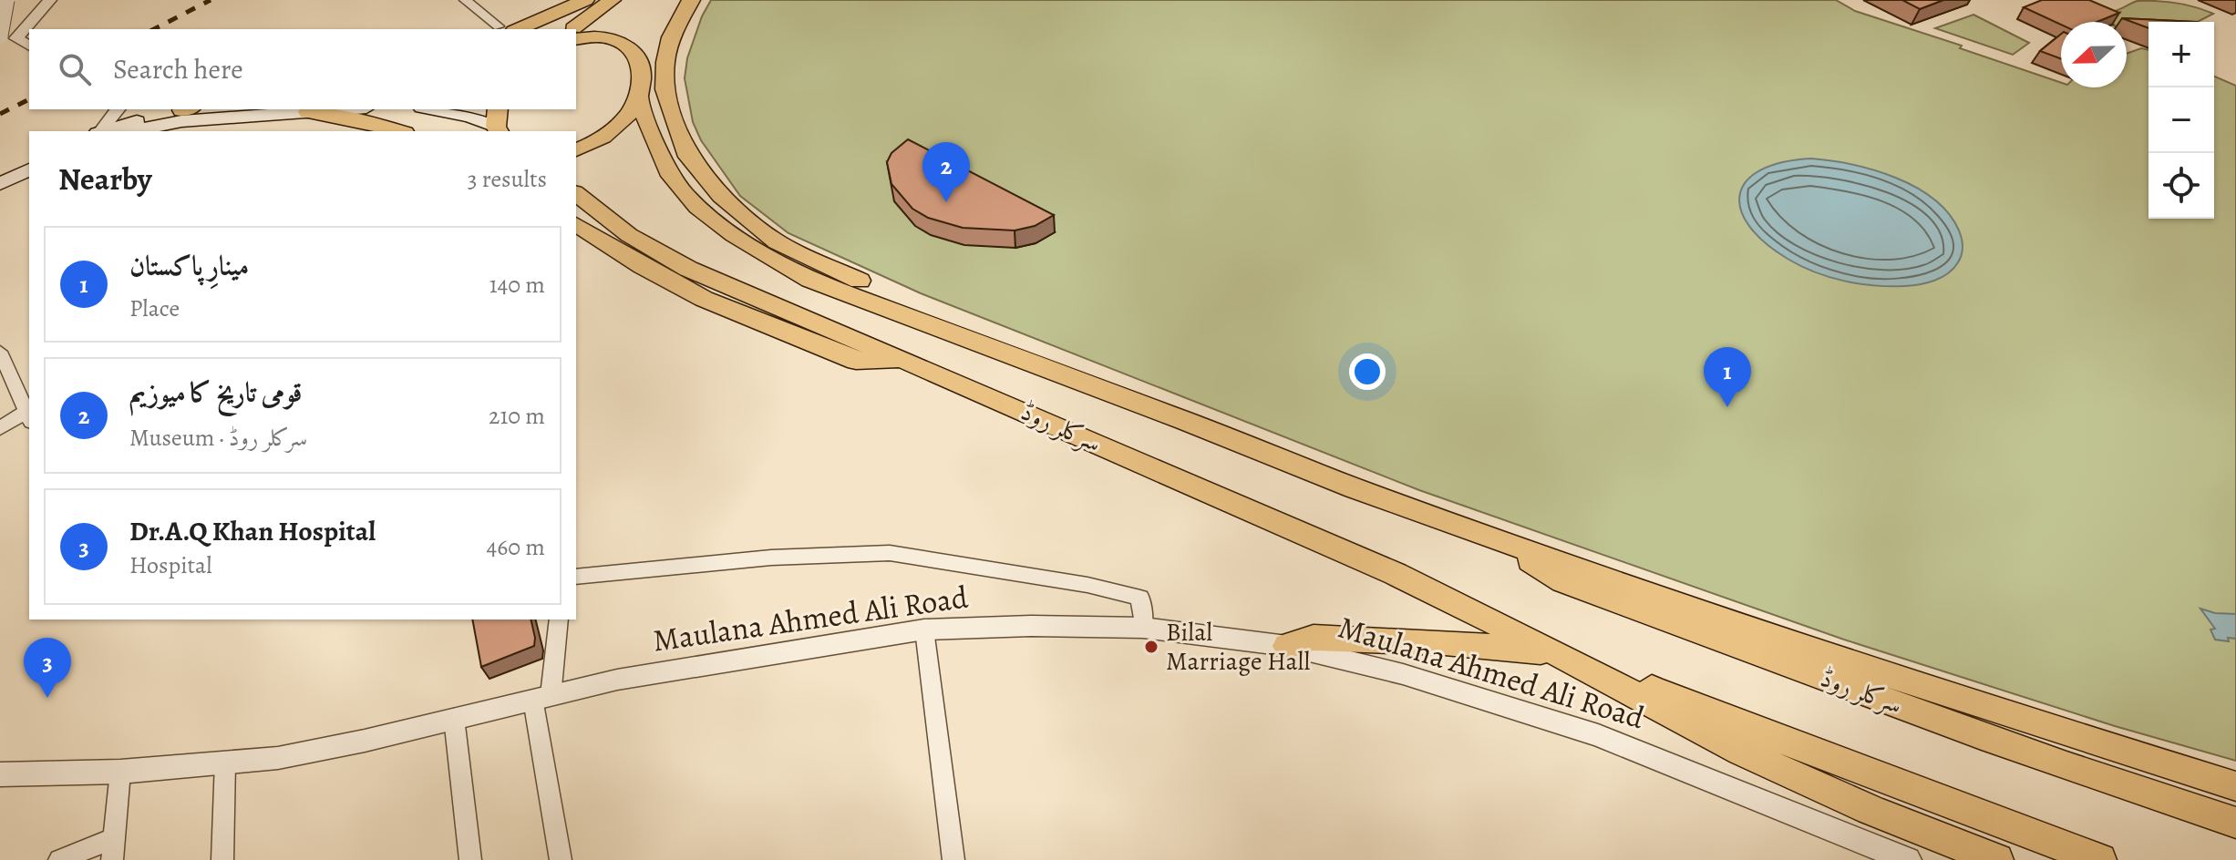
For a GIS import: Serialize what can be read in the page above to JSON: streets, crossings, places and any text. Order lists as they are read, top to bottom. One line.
{"streets":{"main road":["سرکلر روڈ"],"street":["Maulana Ahmed Ali Road"]},"places":["Bilal Marriage Hall"],"north":"left","page":{"map_buttons":["+","−"],"search":"Search here","heading":["Nearby","3 results"],"pins":["2","1","3"],"list":[{"mark":"1","name":"مینارِ پاکستان","note":"Place","value":"140 m"},{"mark":"2","name":"قومی تاریخ کا میوزیم","note":"Museum · سرکلر روڈ","value":"210 m"},{"mark":"3","name":"Dr.A.Q Khan Hospital","note":"Hospital","value":"460 m"}]}}
